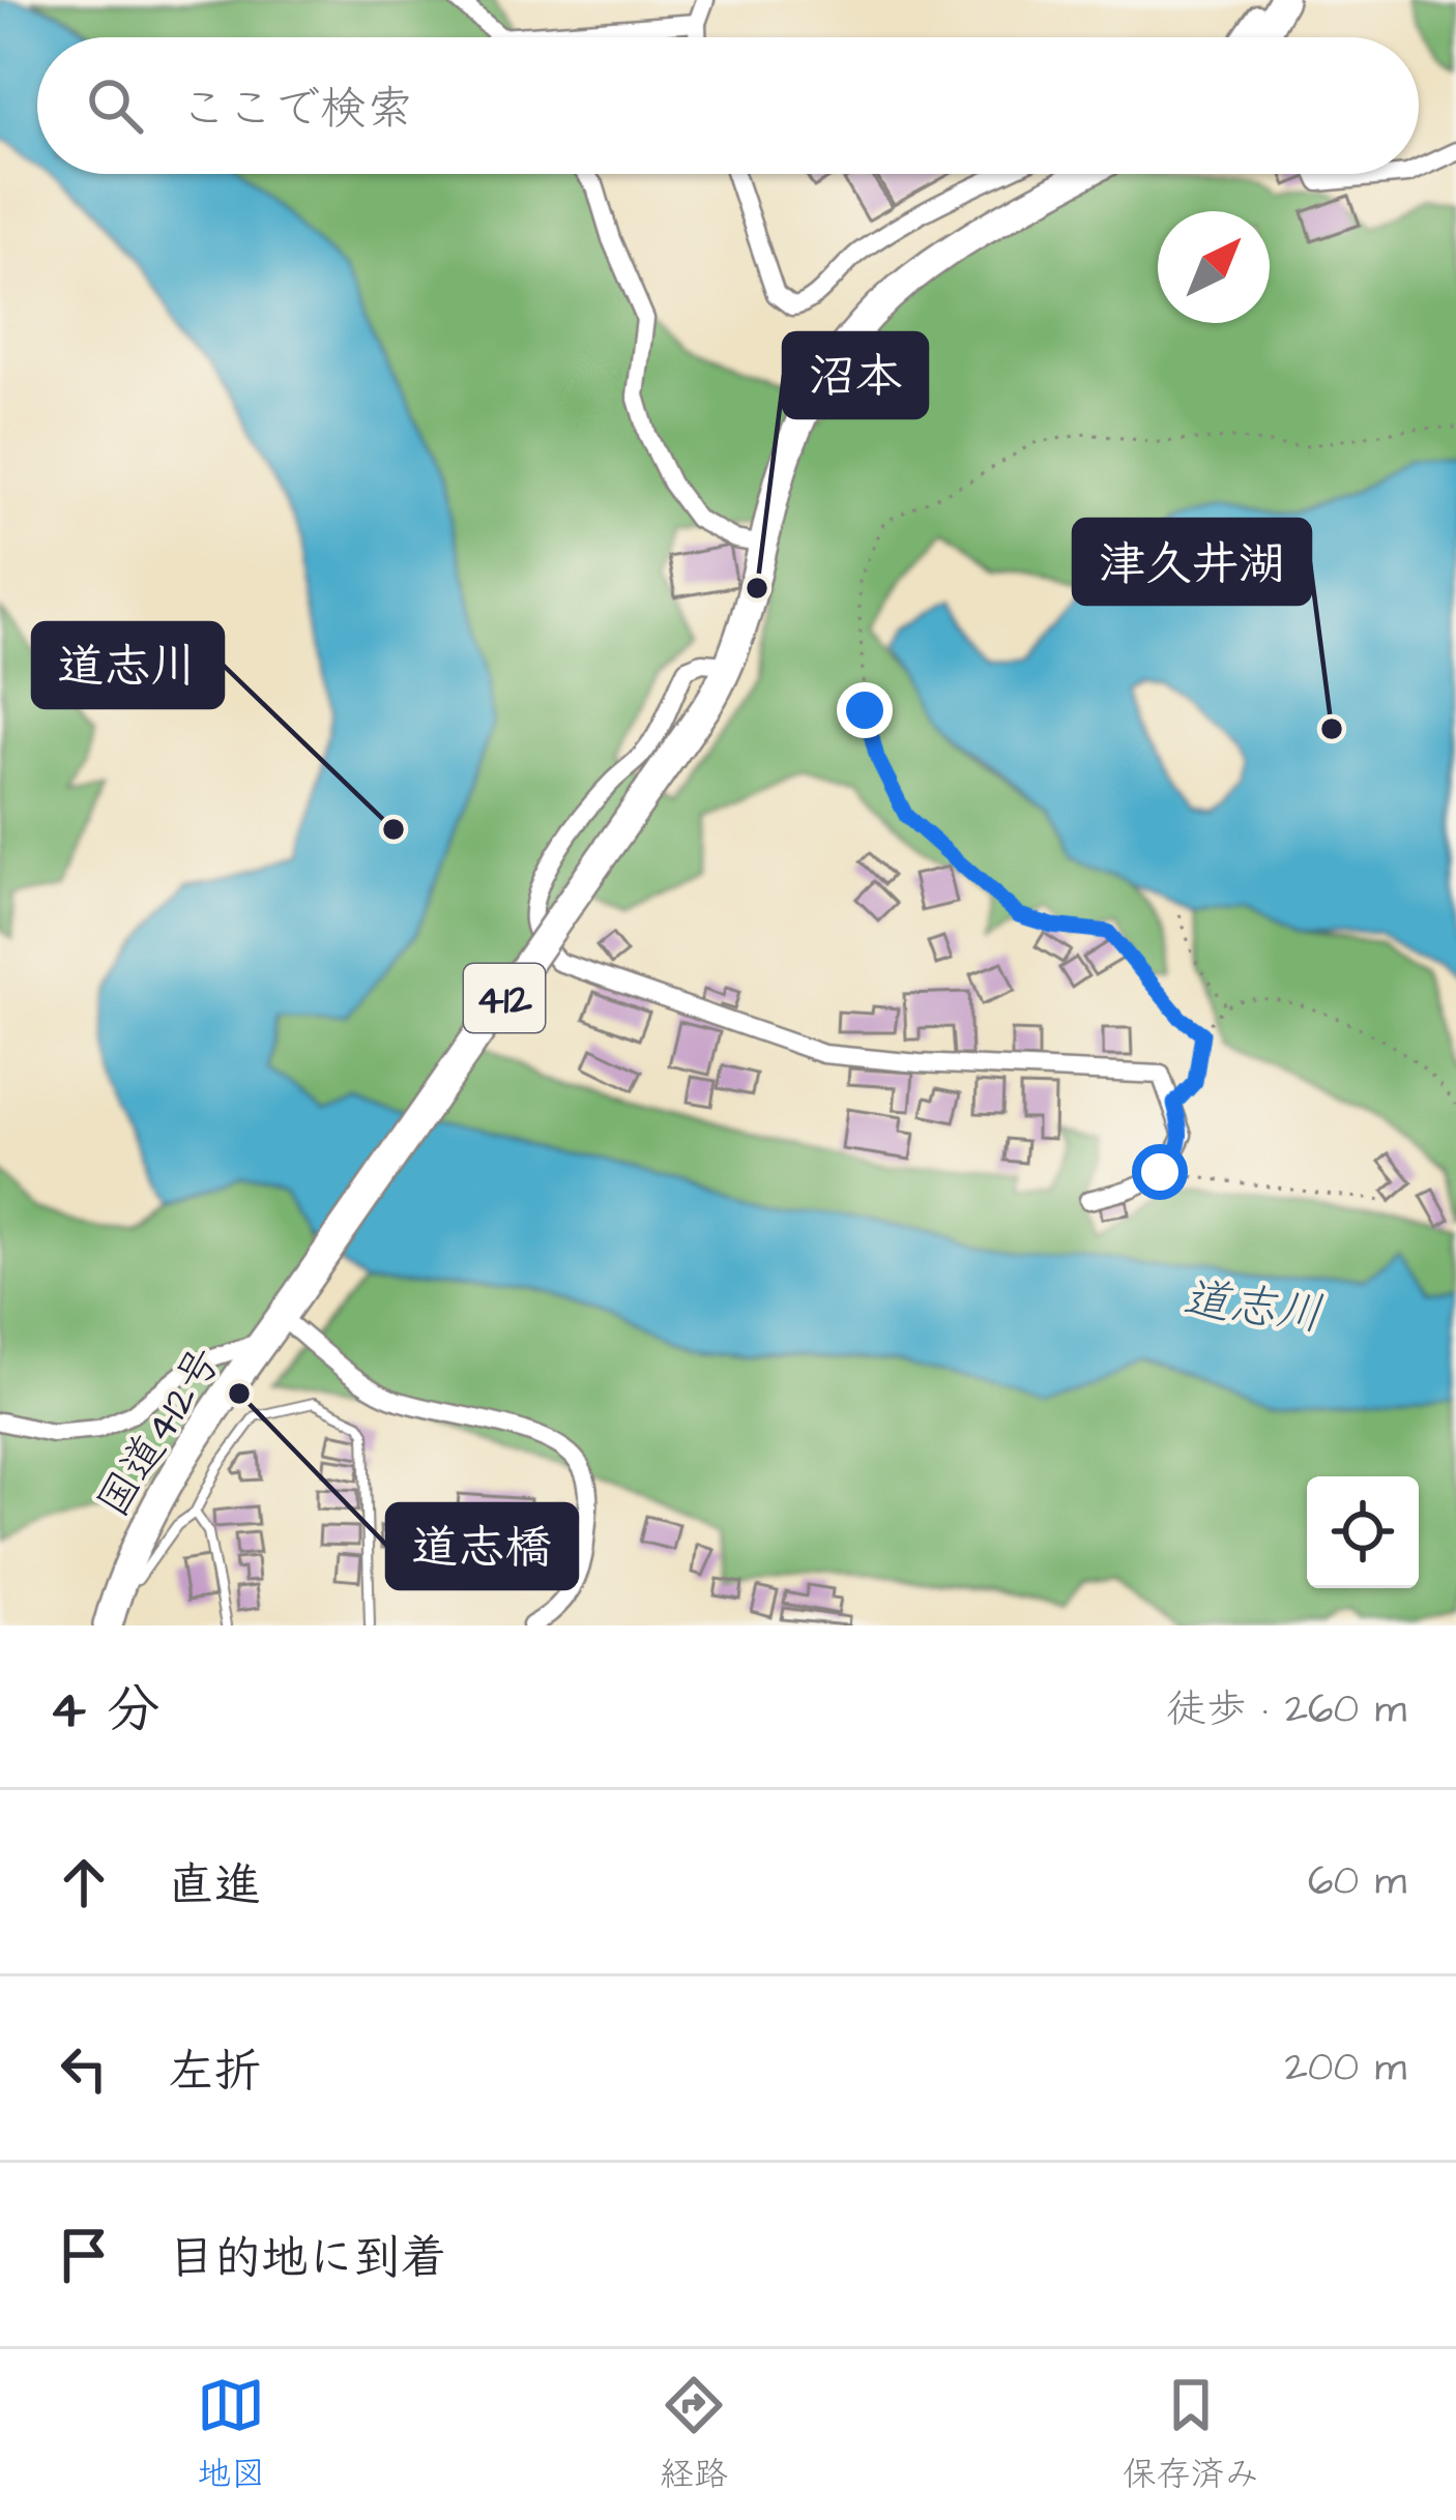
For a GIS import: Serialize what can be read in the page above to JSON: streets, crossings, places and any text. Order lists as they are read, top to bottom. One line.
{"streets":{"highway":["412","国道412号"]},"crossings":[["412","国道412号"]],"water":["道志川"],"places":["沼本","津久井湖","道志川","道志橋"],"north":"top right","page":{"search":"ここで検索","heading":["4 分","徒歩 · 260 m"],"list":[["直進","60 m"],["左折","200 m"],"目的地に到着"],"nav":["地図","経路","保存済み"]}}
